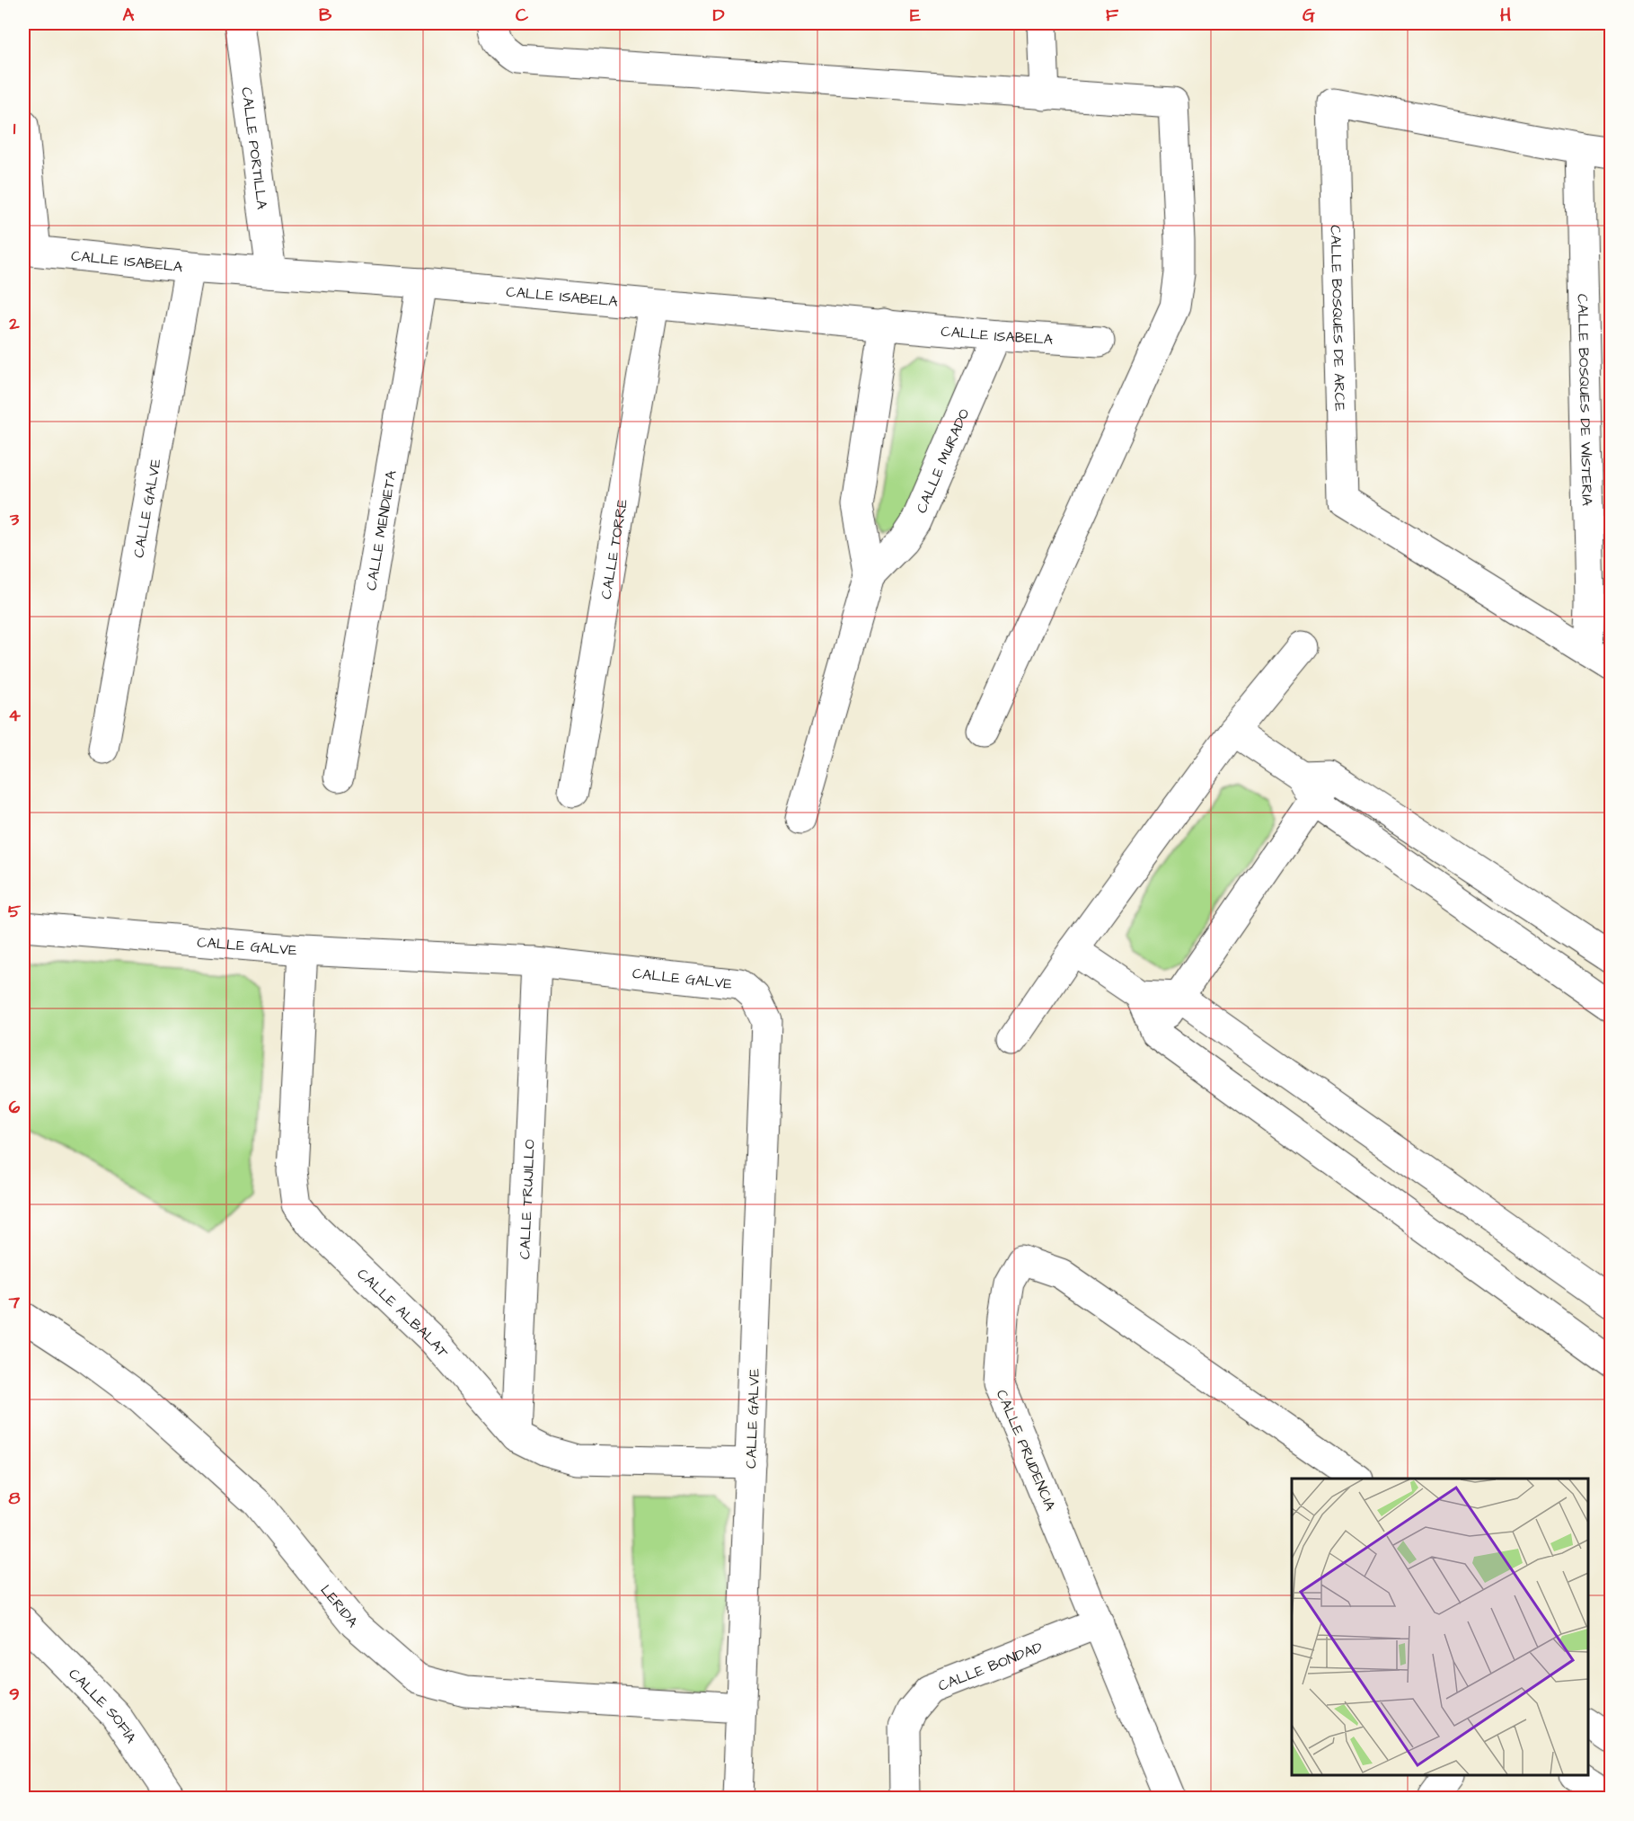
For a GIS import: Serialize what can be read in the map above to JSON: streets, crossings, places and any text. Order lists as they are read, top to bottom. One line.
{"streets":{"street":["CALLE PORTILLA","CALLE ISABELA","CALLE BOSQUES DE ARCE","CALLE BOSQUES DE WISTERIA","CALLE MURADO","CALLE GALVE","CALLE MENDIETA","CALLE TORRE","CALLE TRUJILLO","CALLE ALBALAT","CALLE PRUDENCIA","LERIDA","CALLE BONDAD","CALLE SOFÍA"]},"crossings":[["CALLE PORTILLA","CALLE ISABELA"],["CALLE ISABELA","CALLE MURADO"],["CALLE ISABELA","CALLE GALVE"],["CALLE ISABELA","CALLE MENDIETA"],["CALLE ISABELA","CALLE TORRE"],["CALLE BOSQUES DE ARCE","CALLE BOSQUES DE WISTERIA"],["CALLE GALVE","CALLE TRUJILLO"],["CALLE GALVE","CALLE ALBALAT"],["CALLE GALVE","LERIDA"],["CALLE TRUJILLO","CALLE ALBALAT"],["CALLE PRUDENCIA","CALLE BONDAD"]],"grid":{"columns":["A","B","C","D","E","F","G","H"],"rows":["1","2","3","4","5","6","7","8","9"]}}
